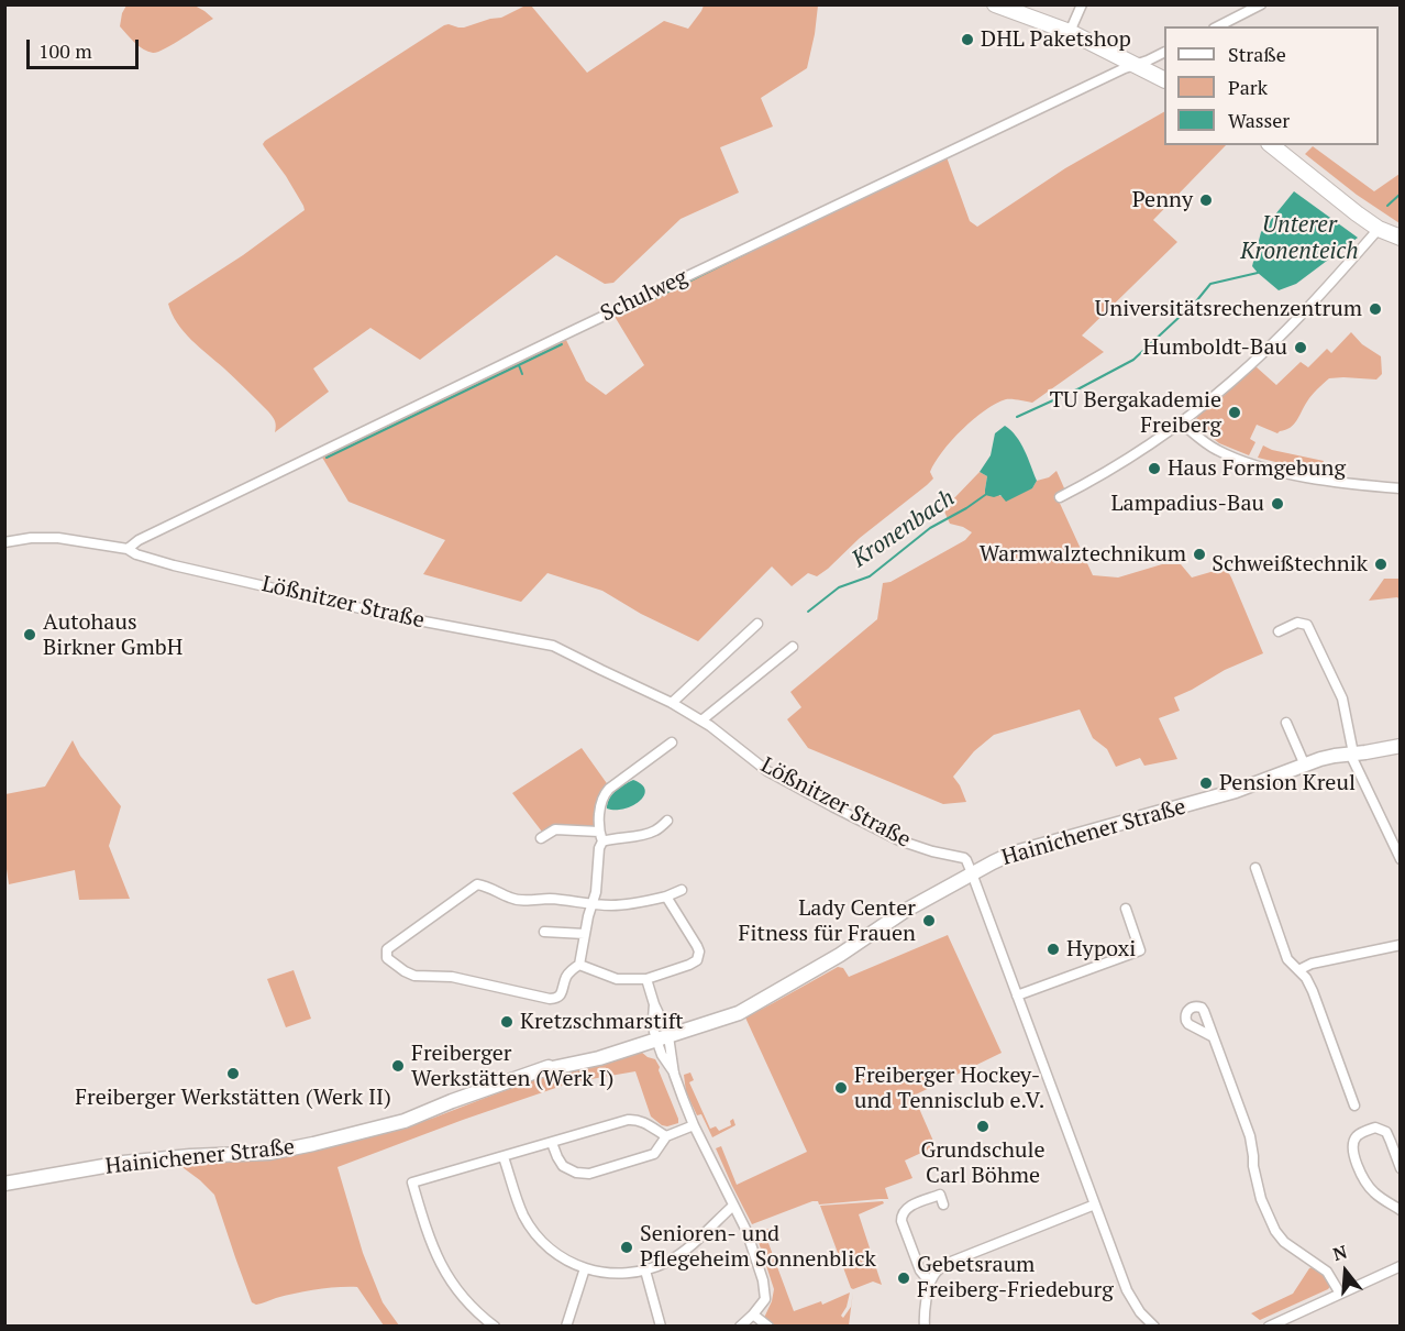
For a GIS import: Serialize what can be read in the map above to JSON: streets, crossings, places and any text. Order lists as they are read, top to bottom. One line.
{"streets":{"main road":["Hainichener Straße"],"street":["Schulweg","Lößnitzer Straße"]},"crossings":[["Schulweg","Lößnitzer Straße"],["Lößnitzer Straße","Hainichener Straße"]],"water":["Unterer Kronenteich","Kronenbach"],"places":["DHL Paketshop","Penny","Universitätsrechenzentrum","Humboldt-Bau","TU Bergakademie Freiberg","Haus Formgebung","Lampadius-Bau","Warmwalztechnikum","Schweißtechnik","Autohaus Birkner GmbH","Pension Kreul","Lady Center Fitness für Frauen","Hypoxi","Kretzschmarstift","Freiberger Werkstätten (Werk I)","Freiberger Werkstätten (Werk II)","Freiberger Hockey- und Tennisclub e.V.","Grundschule Carl Böhme","Senioren- und Pflegeheim Sonnenblick","Gebetsraum Freiberg-Friedeburg"],"legend":["Straße","Park","Wasser"],"scale_bar":"100 m","north":"top"}
